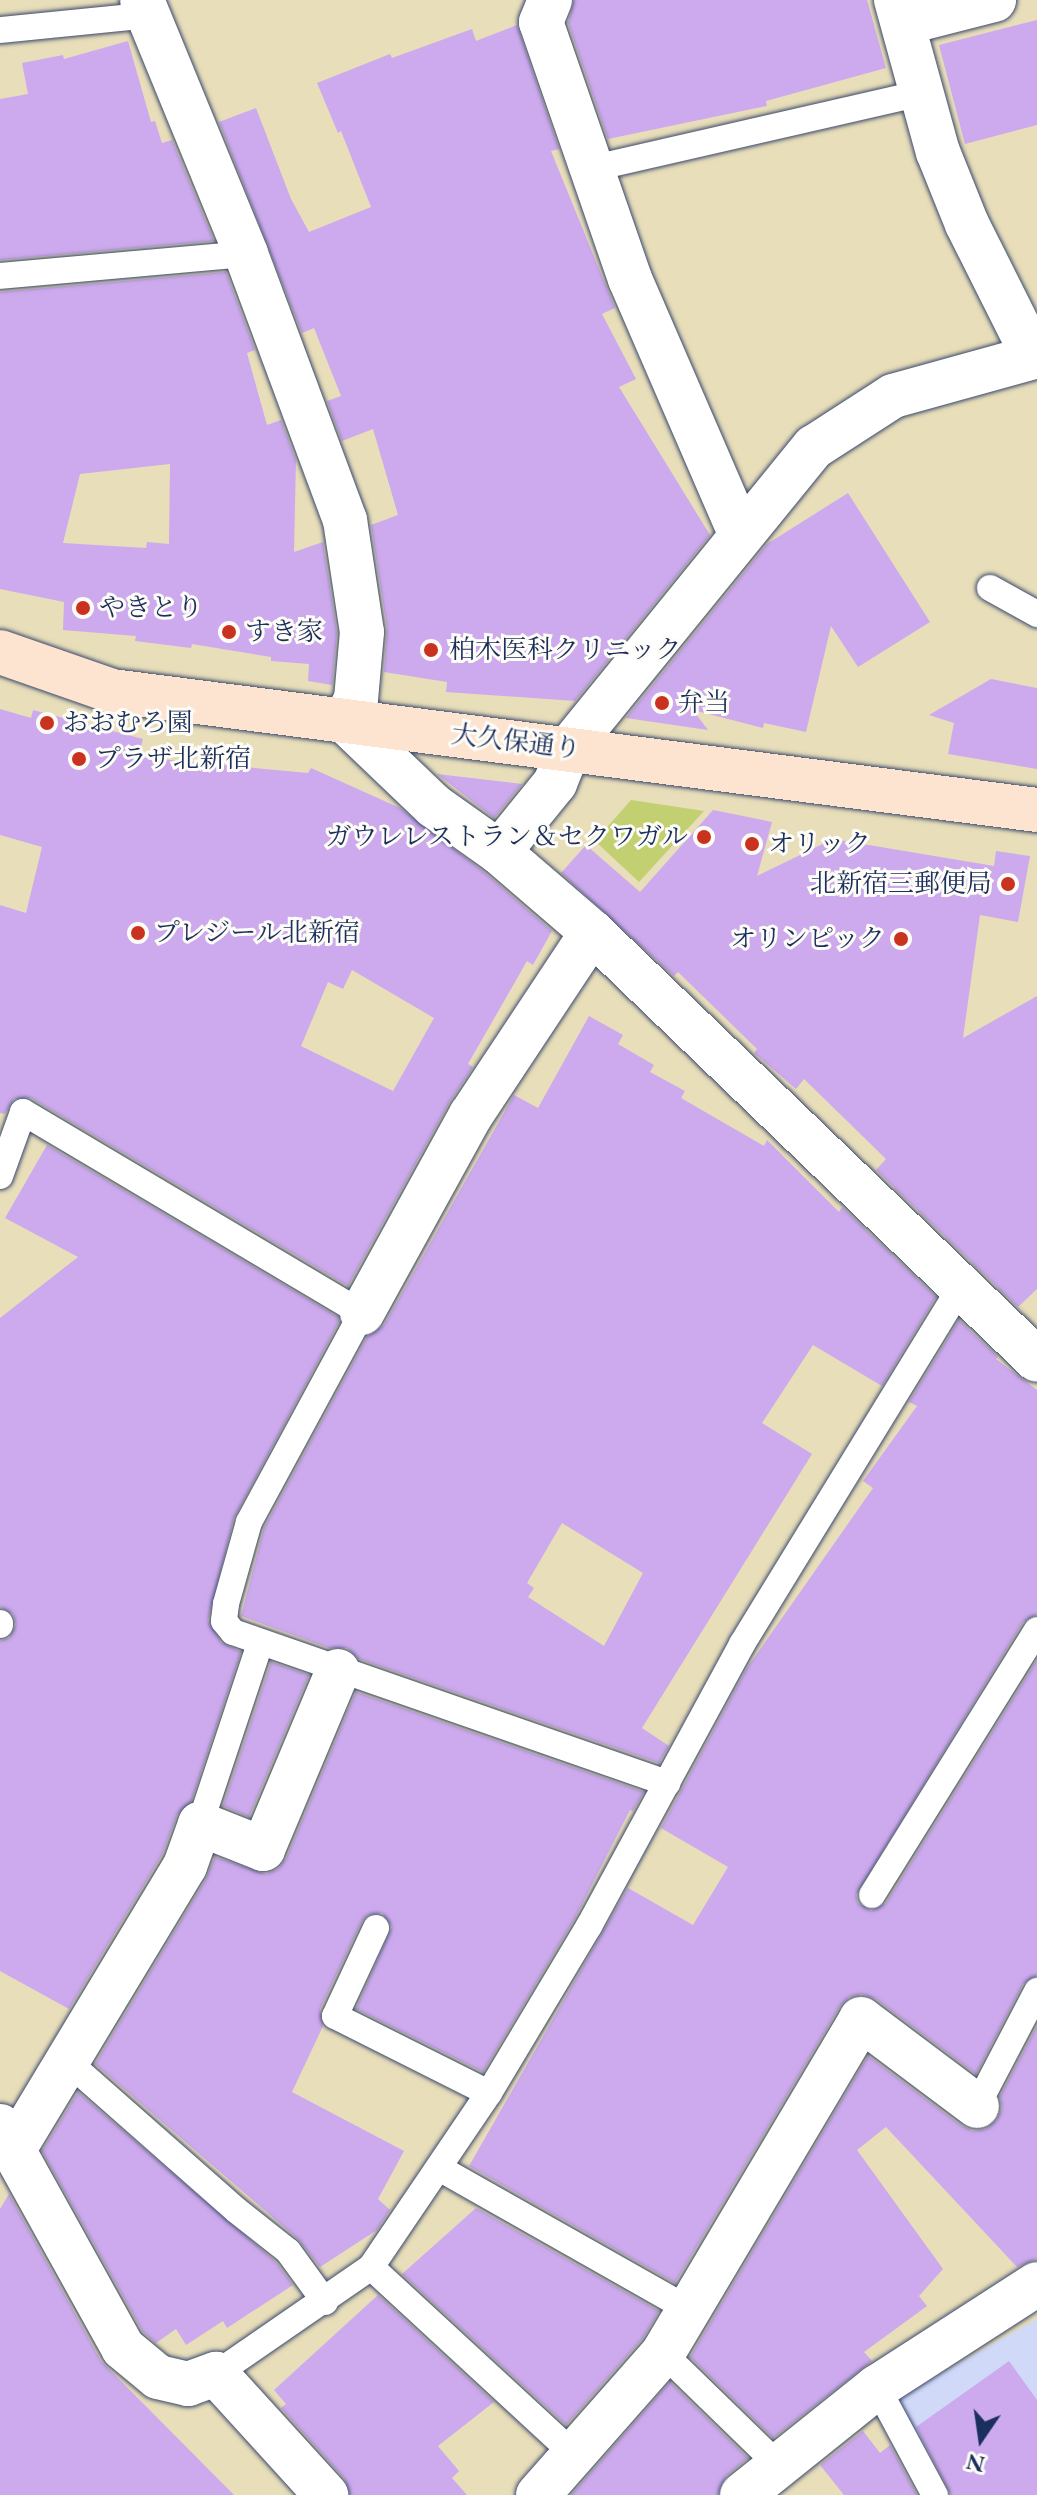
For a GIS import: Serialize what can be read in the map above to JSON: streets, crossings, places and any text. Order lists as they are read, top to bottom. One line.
{"streets":{"main road":["大久保通り"]},"places":["やきとり","すき家","柏木医科クリニック","弁当","おおむろ園","プラザ北新宿","ガウレレストラン＆セクワガル","オリック","北新宿三郵便局","プレジール北新宿","オリンピック"],"north":"bottom"}
